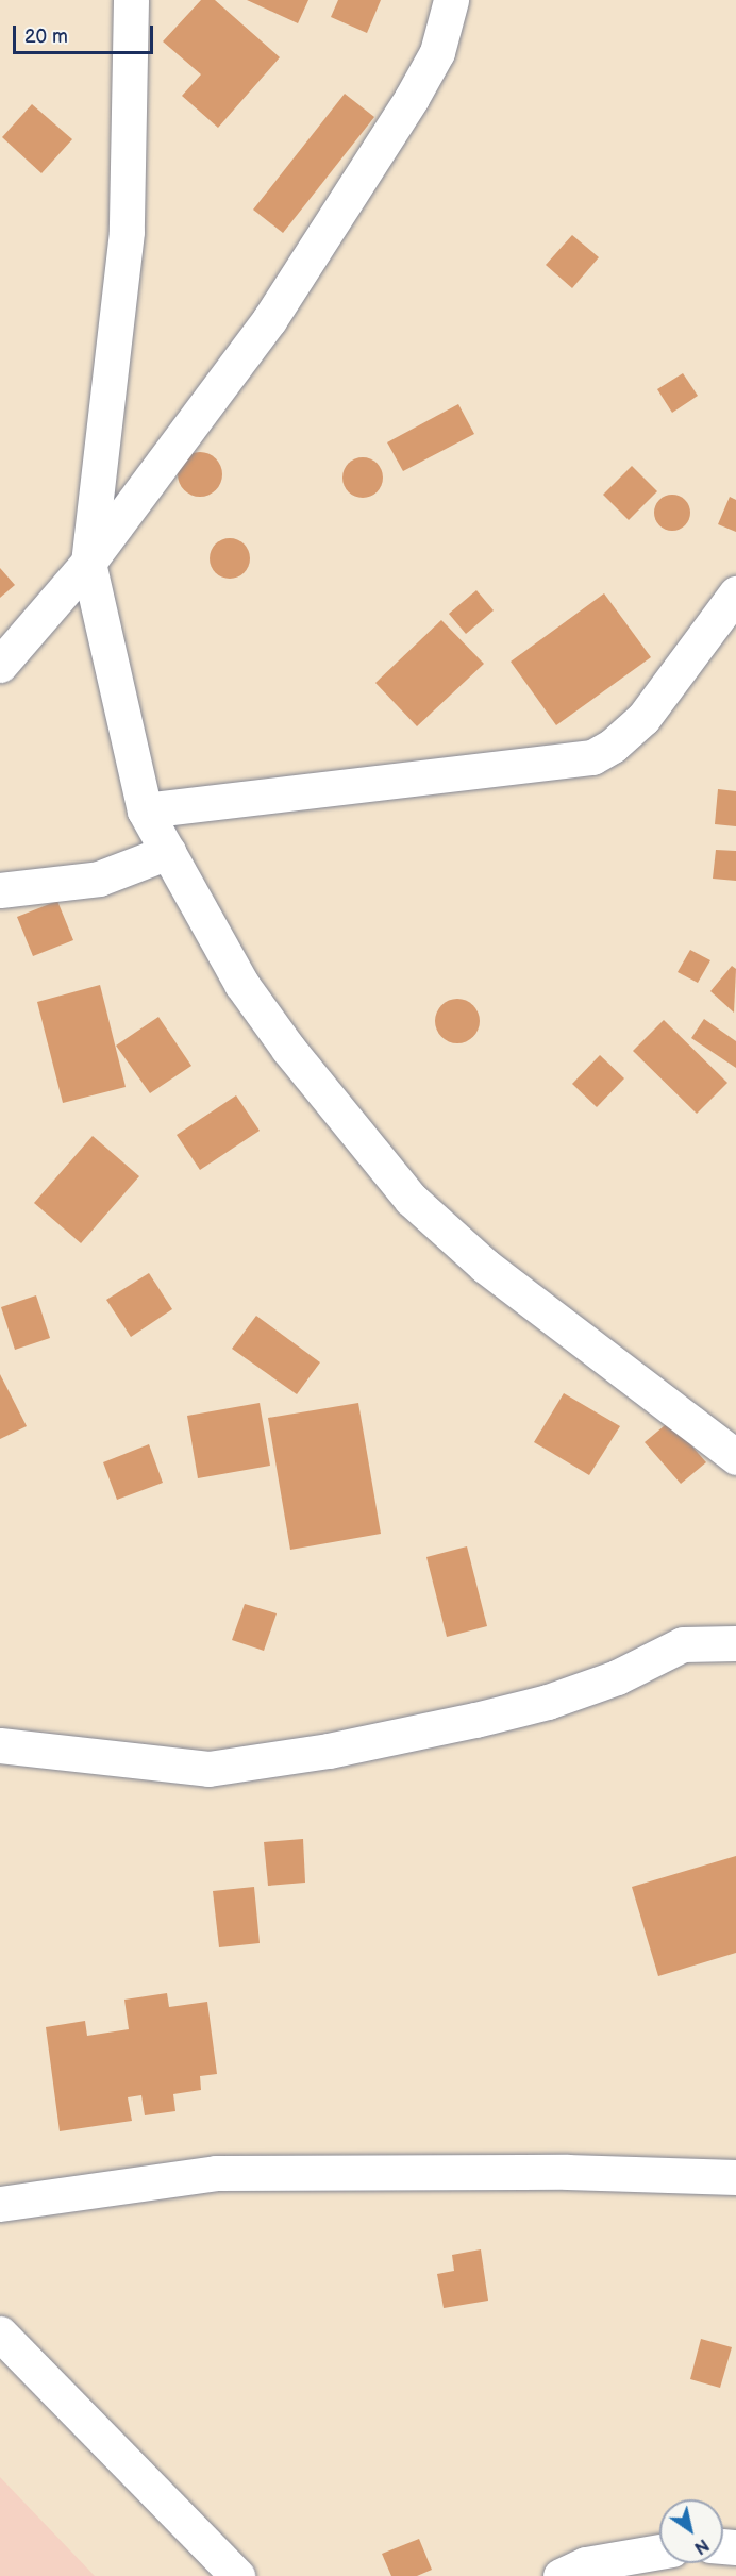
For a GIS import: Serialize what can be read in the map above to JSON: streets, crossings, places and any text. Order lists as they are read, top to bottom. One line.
{"scale_bar":"20 m","north":"bottom right"}
